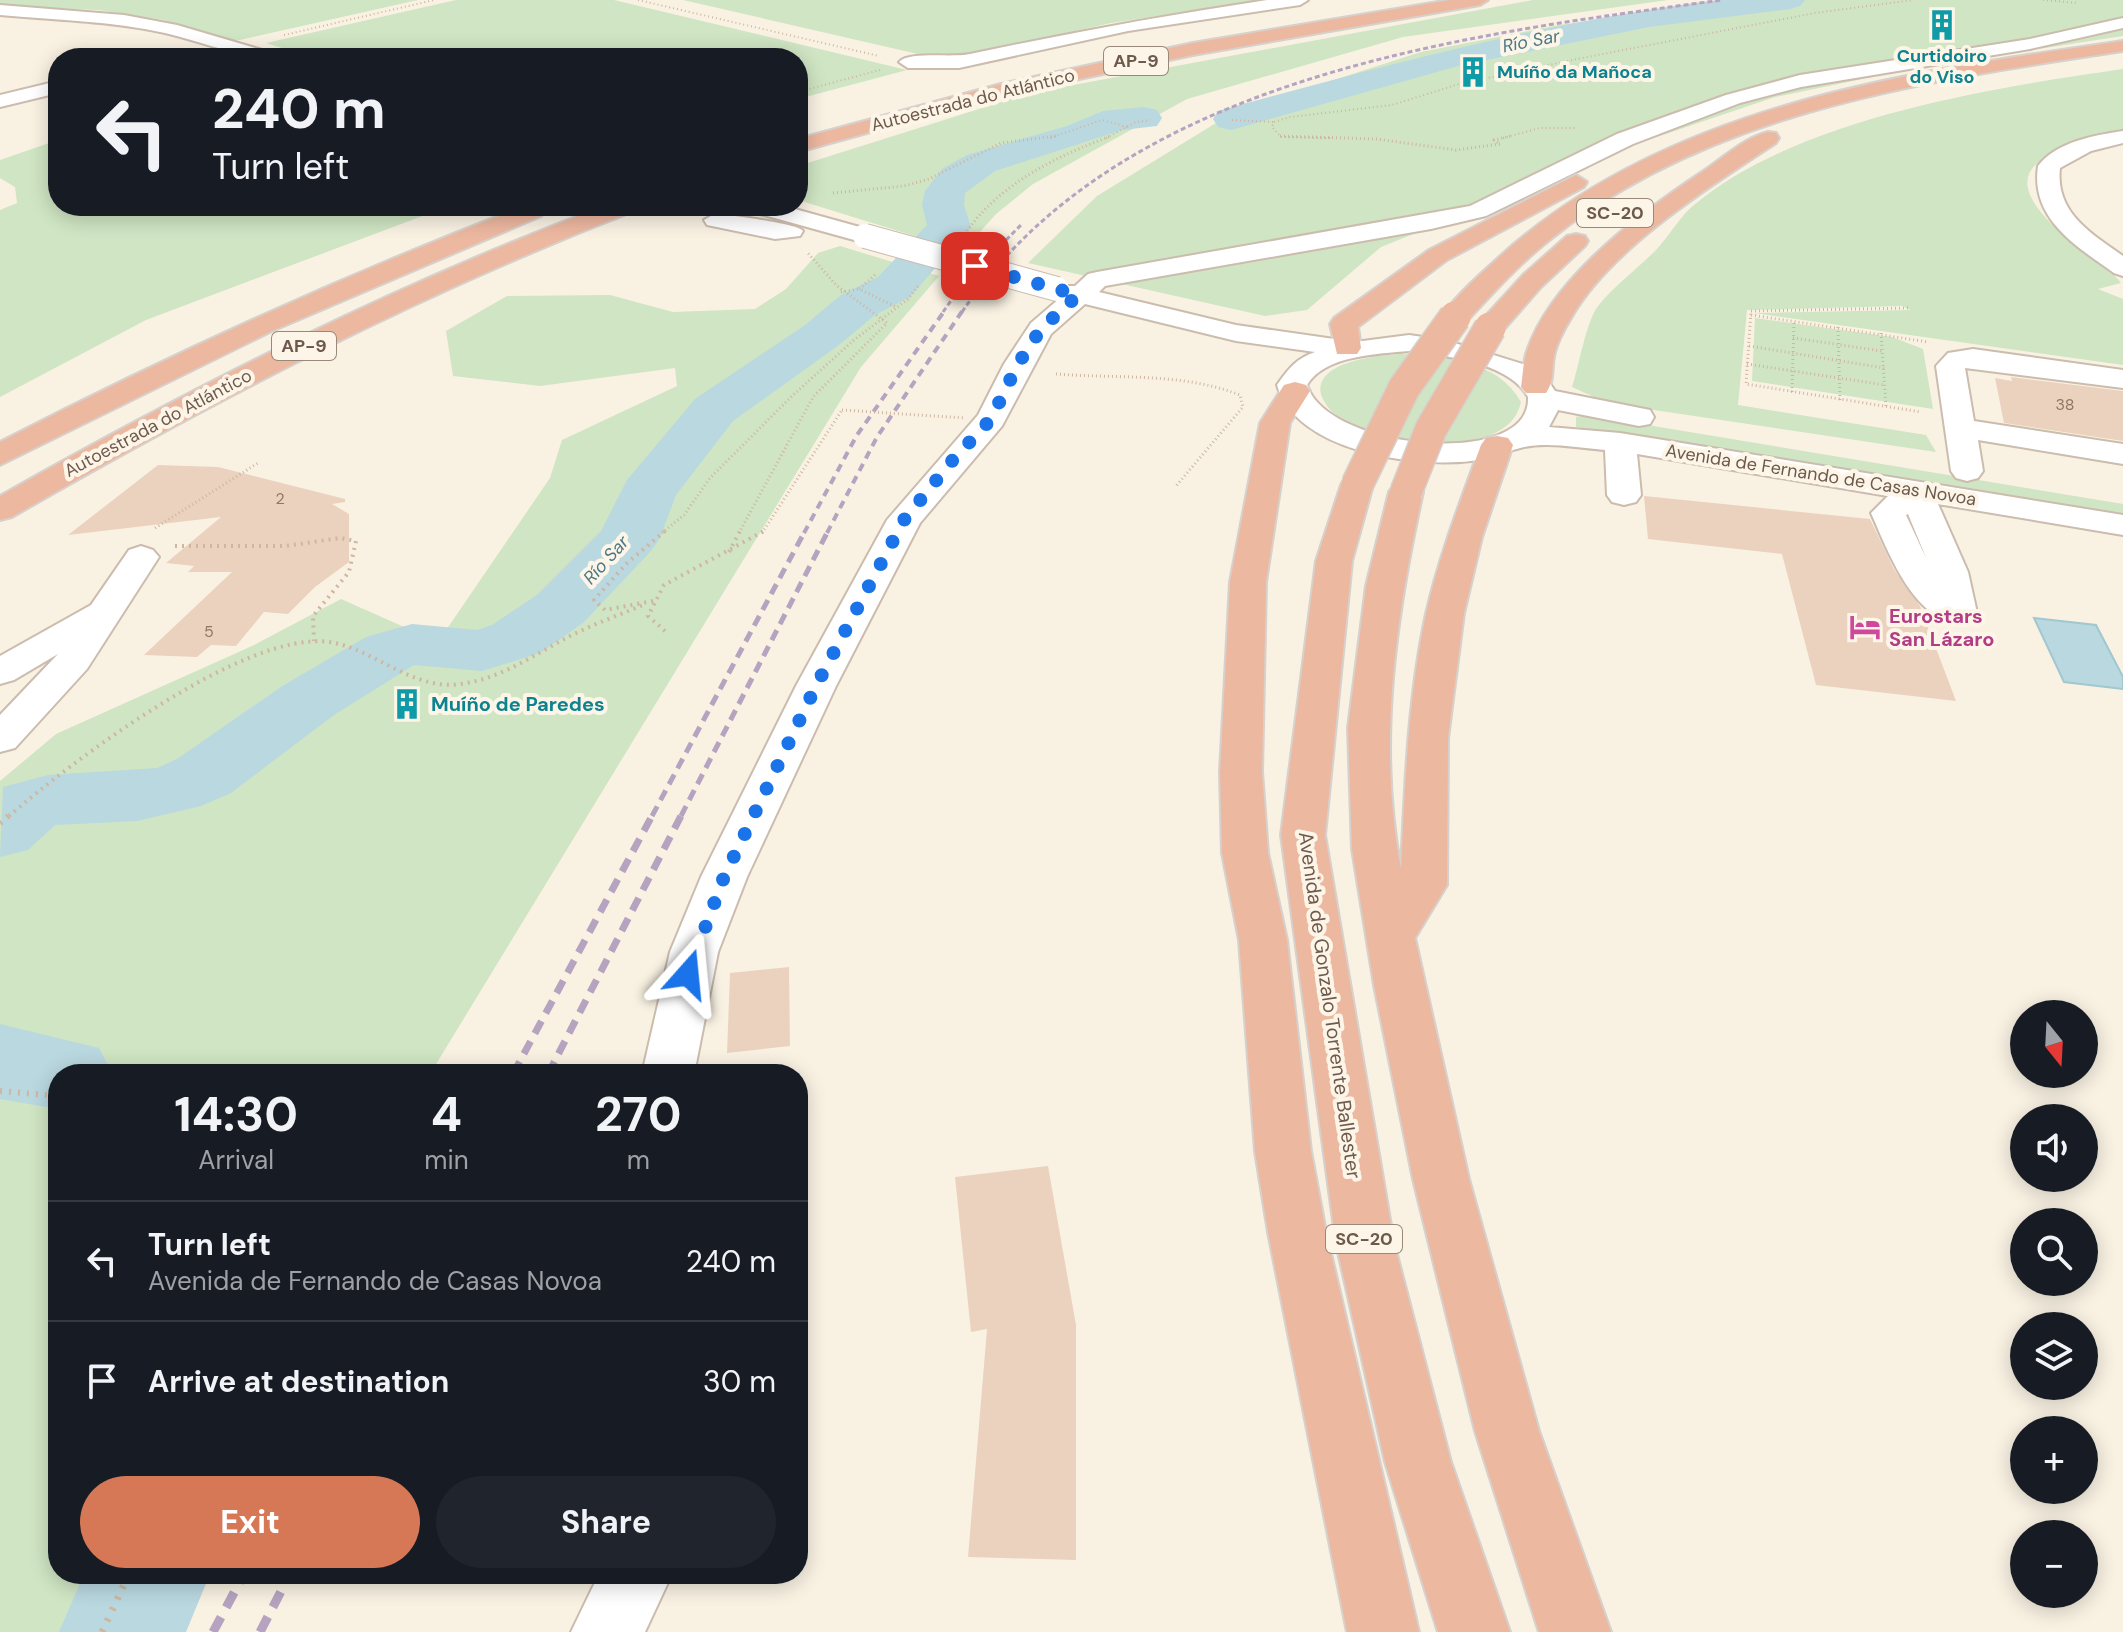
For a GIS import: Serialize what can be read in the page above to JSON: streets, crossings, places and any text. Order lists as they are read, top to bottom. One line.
{"streets":{"highway":["AP-9","Autoestrada do Atlántico","SC-20","Avenida de Gonzalo Torrente Ballester"],"street":["Avenida de Fernando de Casas Novoa"]},"water":["Río Sar"],"places":{"building":["Curtidoiro do Viso","Muíño da Mañoca","Muíño de Paredes"],"hotel":["Eurostars San Lázaro"]},"house_numbers":["38","2","5"],"north":"bottom","page":{"turn":["240 m","Turn left"],"map_buttons":["+","−"],"eta":["14:30","Arrival","4","min","270","m"],"list":[{"name":"Turn left","note":"Avenida de Fernando de Casas Novoa","value":"240 m"},{"name":"Arrive at destination","value":"30 m"}],"buttons":["Exit","Share"]}}
